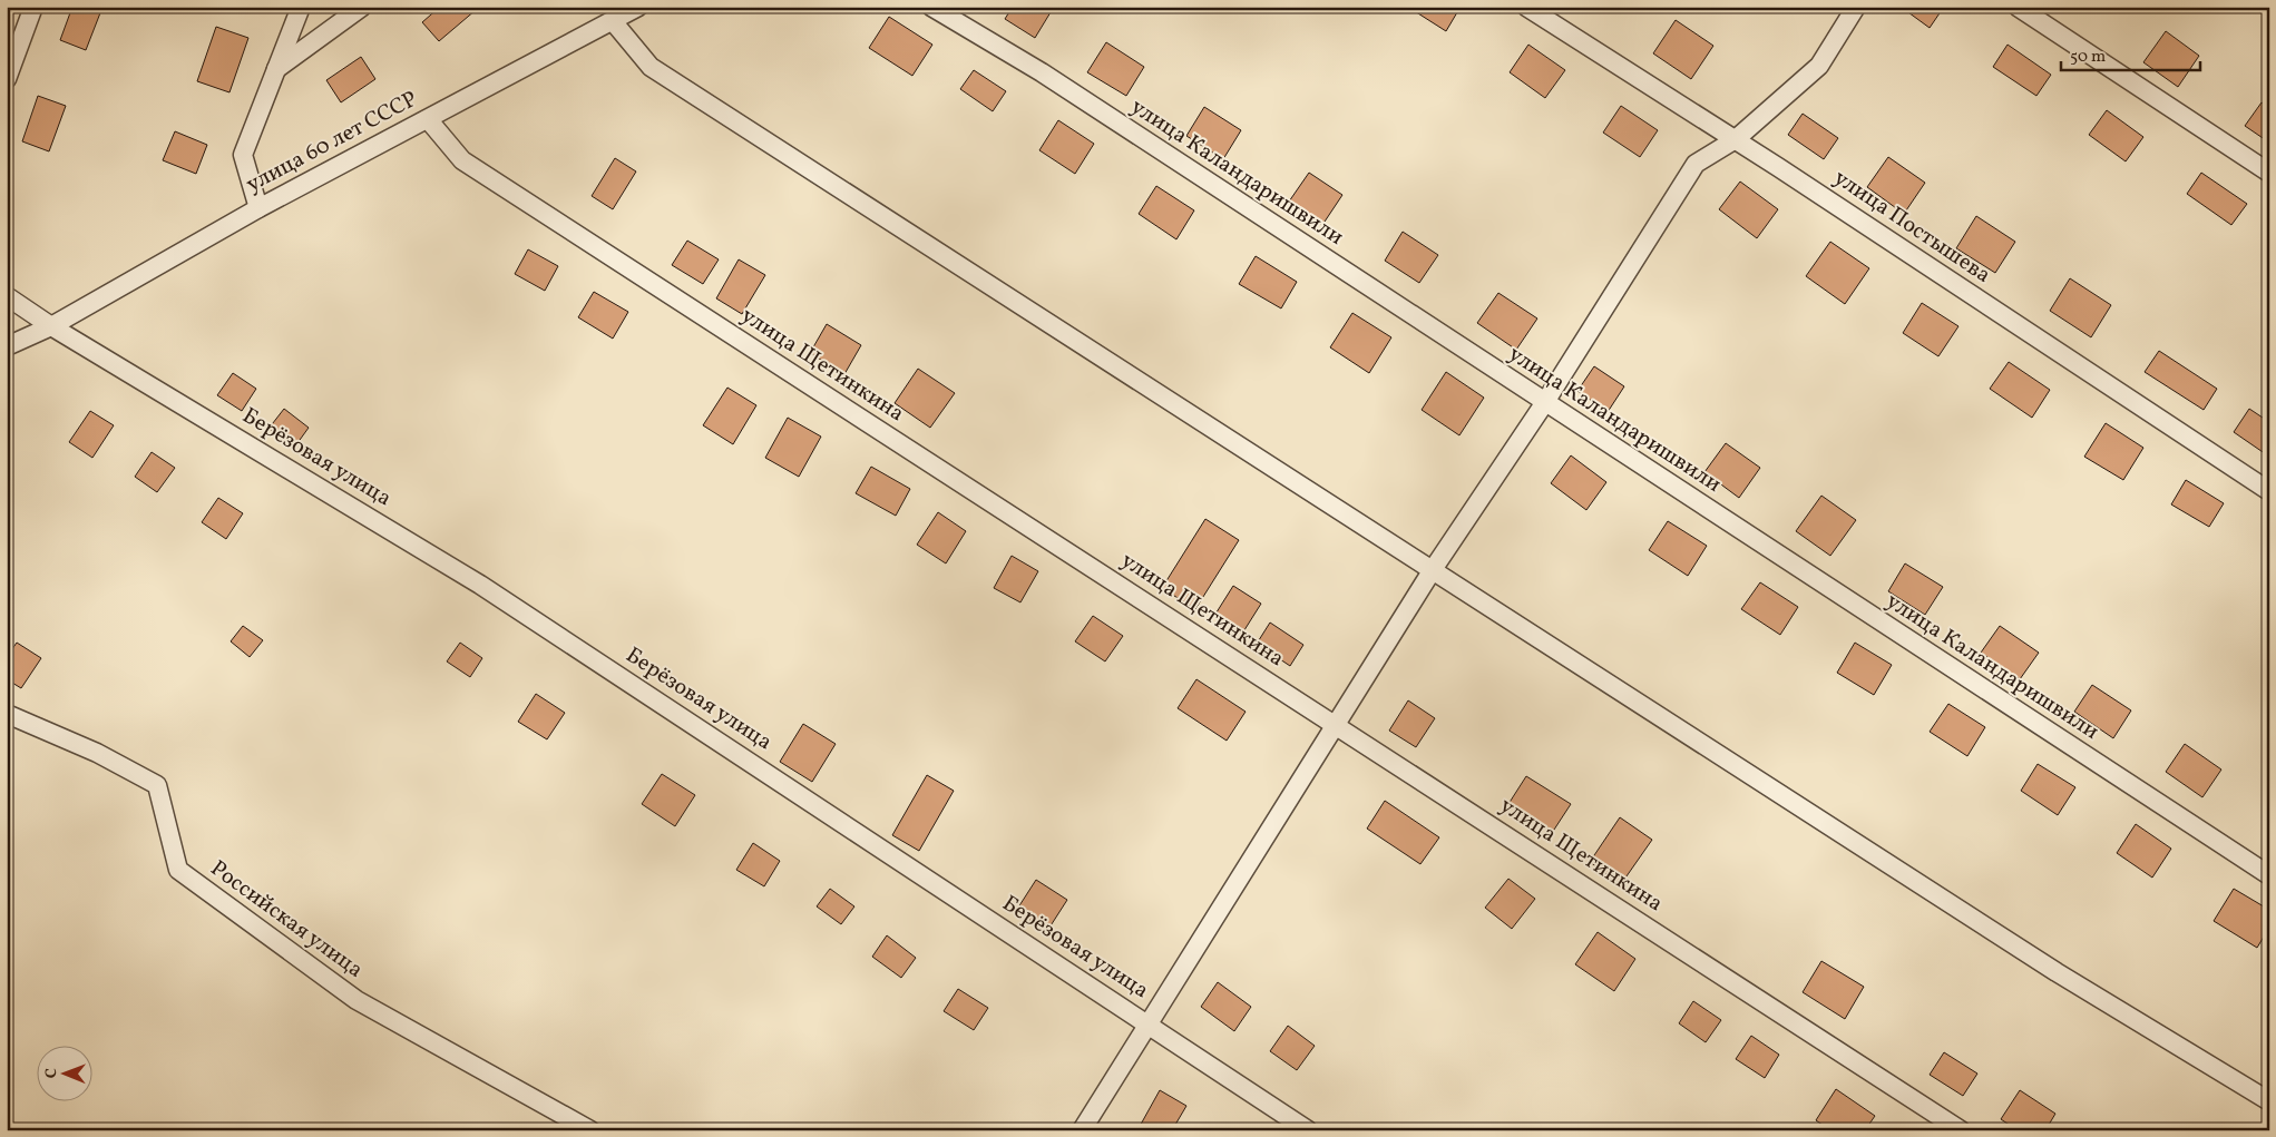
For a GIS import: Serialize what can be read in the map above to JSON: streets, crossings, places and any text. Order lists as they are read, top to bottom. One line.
{"streets":{"street":["улица 60 лет СССР","улица Каландаришвили","улица Постышева","улица Щетинкина","Берёзовая улица","Российская улица"]},"crossings":[["улица 60 лет СССР","улица Щетинкина"],["улица 60 лет СССР","Берёзовая улица"]],"scale_bar":"50 m","north":"left"}
